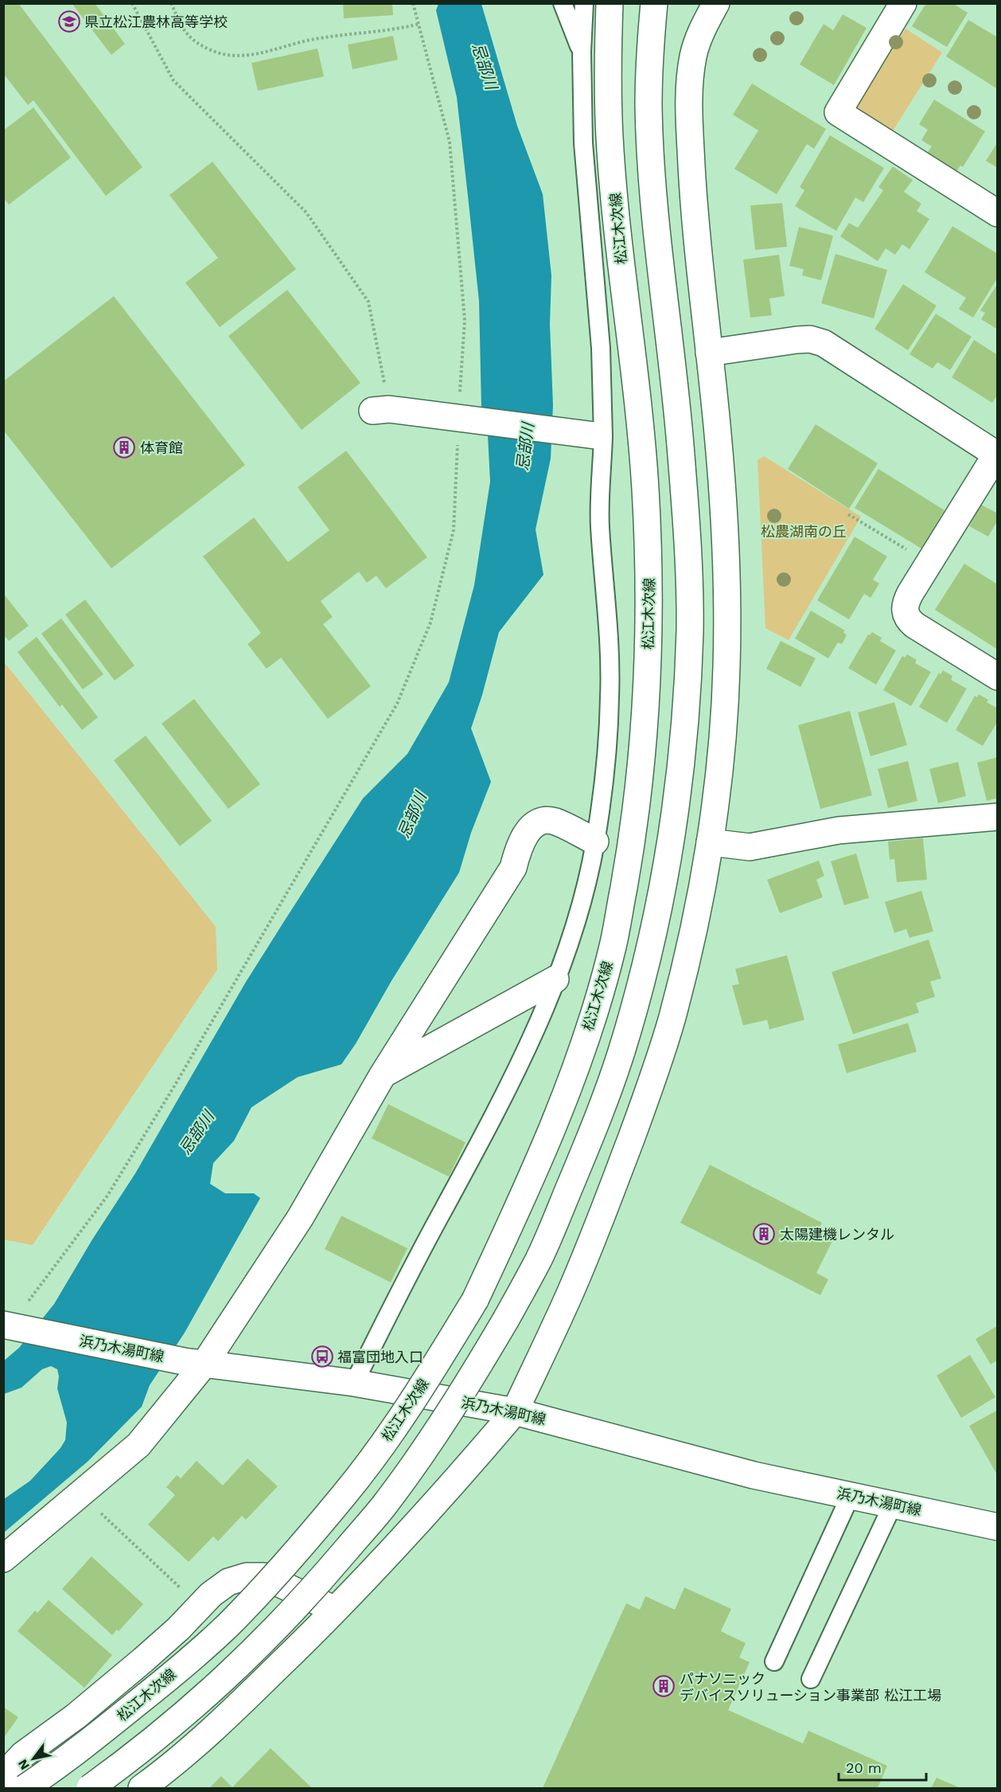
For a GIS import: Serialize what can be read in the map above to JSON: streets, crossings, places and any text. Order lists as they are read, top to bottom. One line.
{"streets":{"street":["松江木次線","浜乃木湯町線"]},"water":["忌部川"],"parks":["松農湖南の丘"],"places":{"school or university":["県立松江農林高等学校"],"building":["体育館","太陽建機レンタル","パナソニック デバイスソリューション事業部 松江工場"],"bus stop":["福富団地入口"]},"scale_bar":"20 m","north":"bottom left"}
